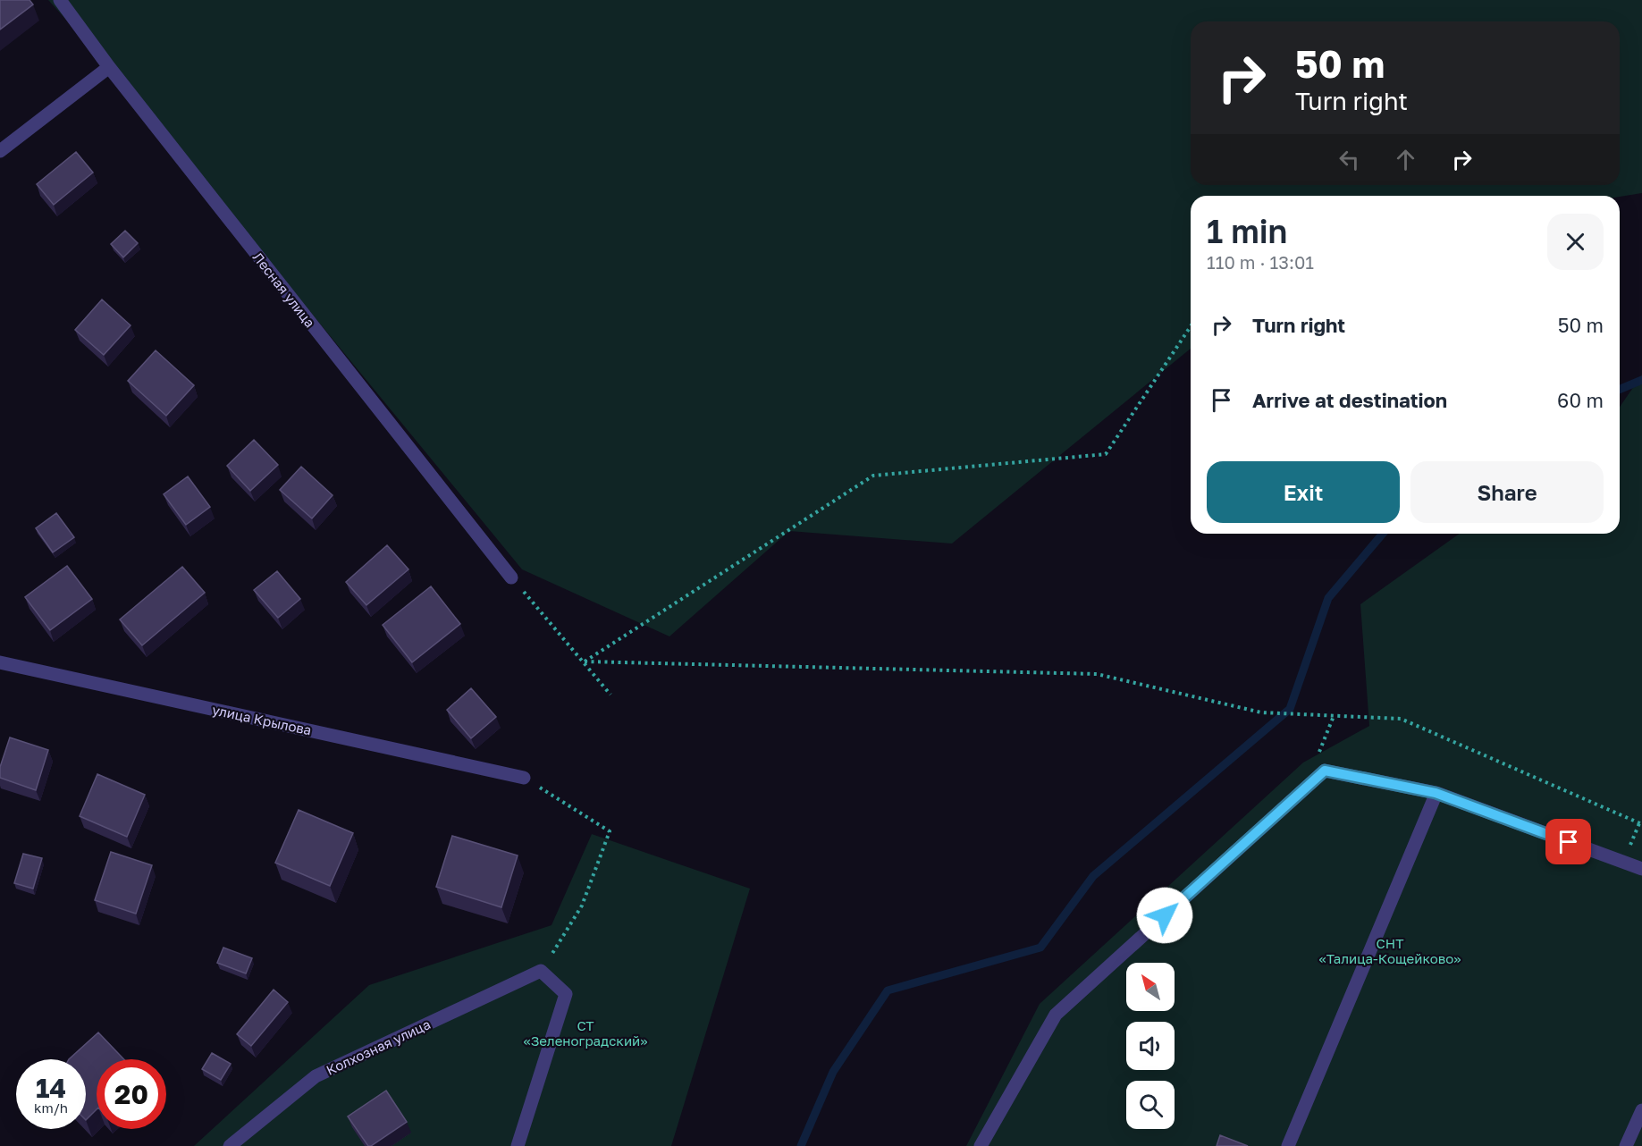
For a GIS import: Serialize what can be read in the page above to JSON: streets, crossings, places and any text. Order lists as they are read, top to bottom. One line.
{"streets":{"street":["Лесная улица","улица Крылова","Колхозная улица"]},"parks":["СНТ «Талица-Кощейково»","СТ «Зеленоградский»"],"north":"top left","page":{"turn":["50 m","Turn right"],"heading":["1 min","110 m · 13:01"],"list":[{"name":"Turn right","value":"50 m"},{"name":"Arrive at destination","value":"60 m"}],"buttons":["Exit","Share"],"speed":"14 km/h","limit":"20"}}
